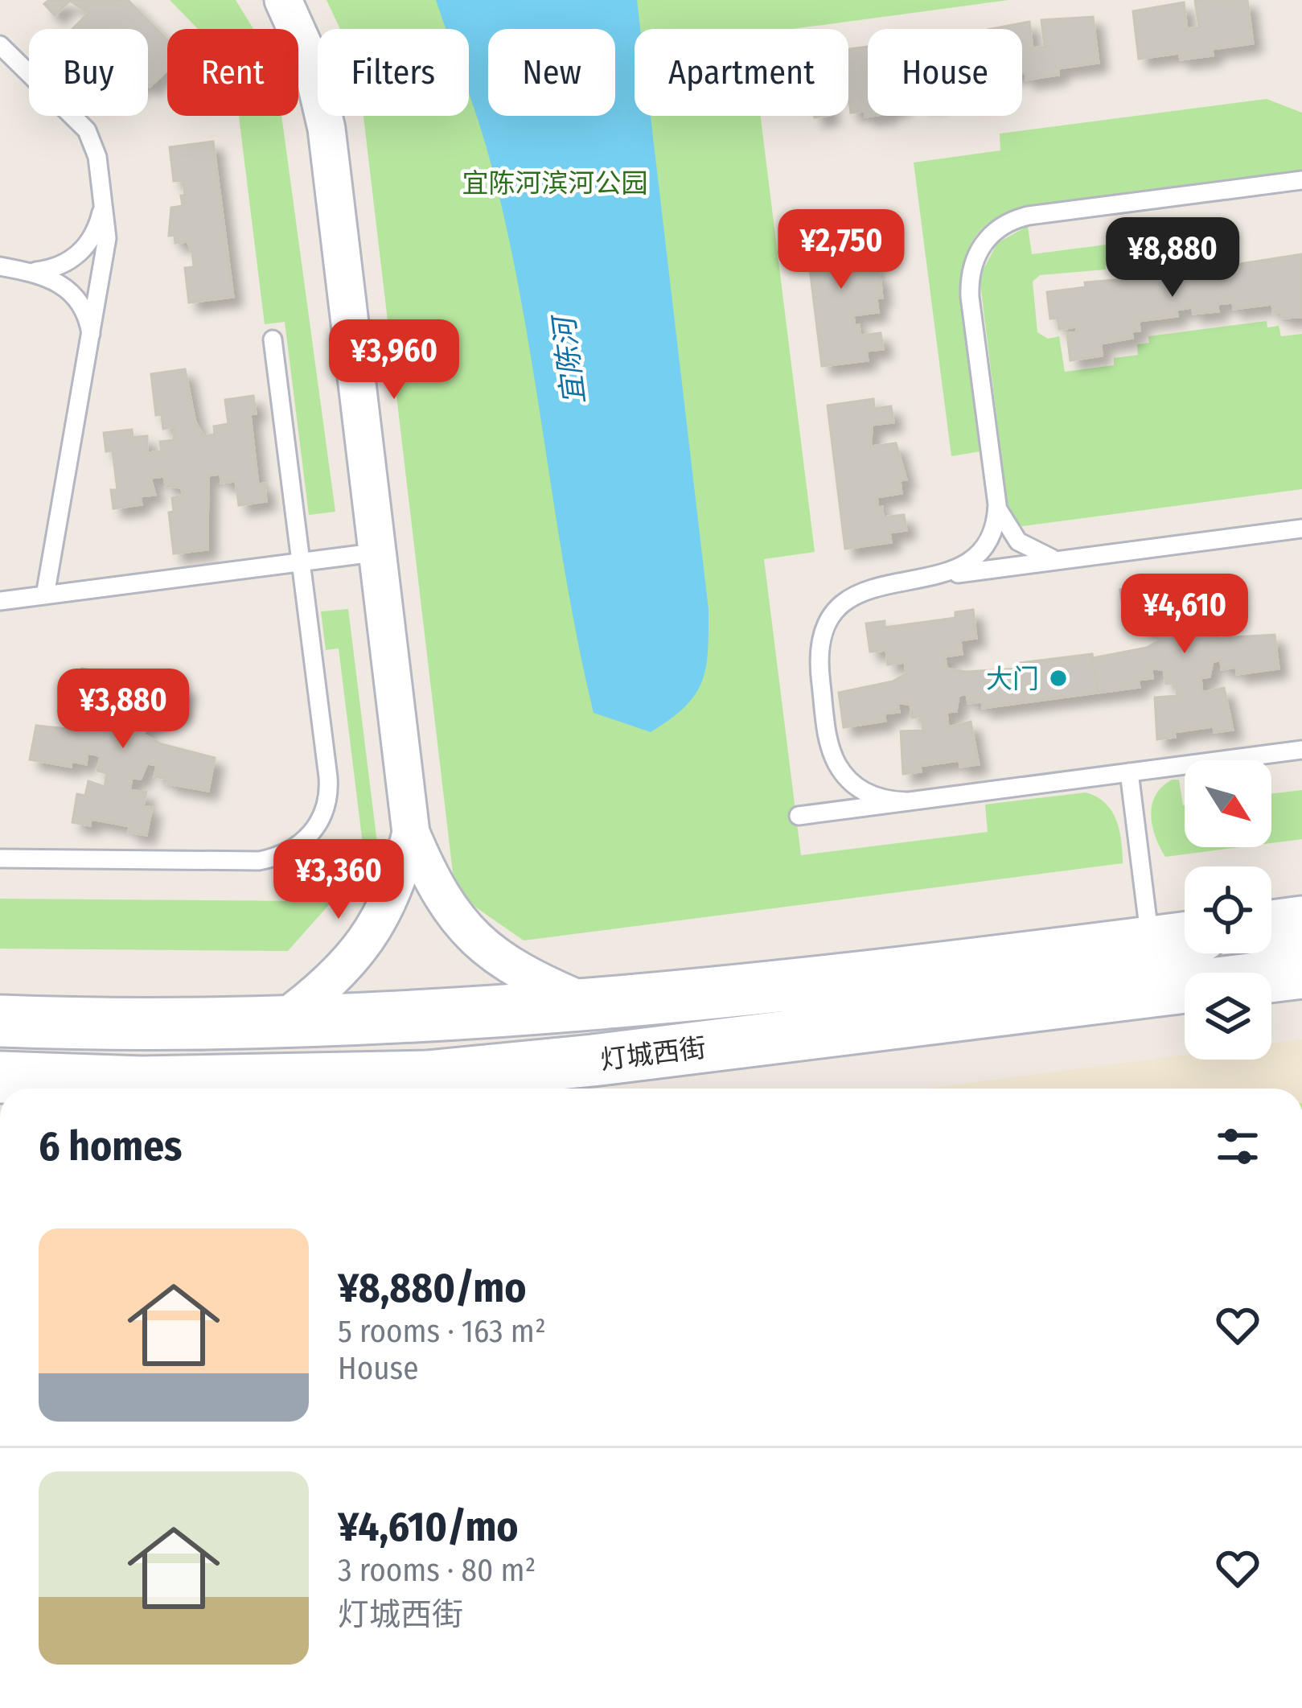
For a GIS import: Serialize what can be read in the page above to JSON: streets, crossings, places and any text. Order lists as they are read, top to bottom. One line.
{"streets":{"street":["灯城西街"]},"water":["宜陈河"],"parks":["宜陈河滨河公园"],"places":["大门"],"north":"bottom right","page":{"chip":["Buy","Rent","Filters","New","Apartment","House"],"price":["¥2,750","¥8,880","¥3,960","¥4,610","¥3,880","¥3,360"],"heading":"6 homes","list":[{"name":"¥8,880/mo","note":"5 rooms · 163 m² · House"},{"name":"¥4,610/mo","note":"3 rooms · 80 m² · 灯城西街"}]}}
